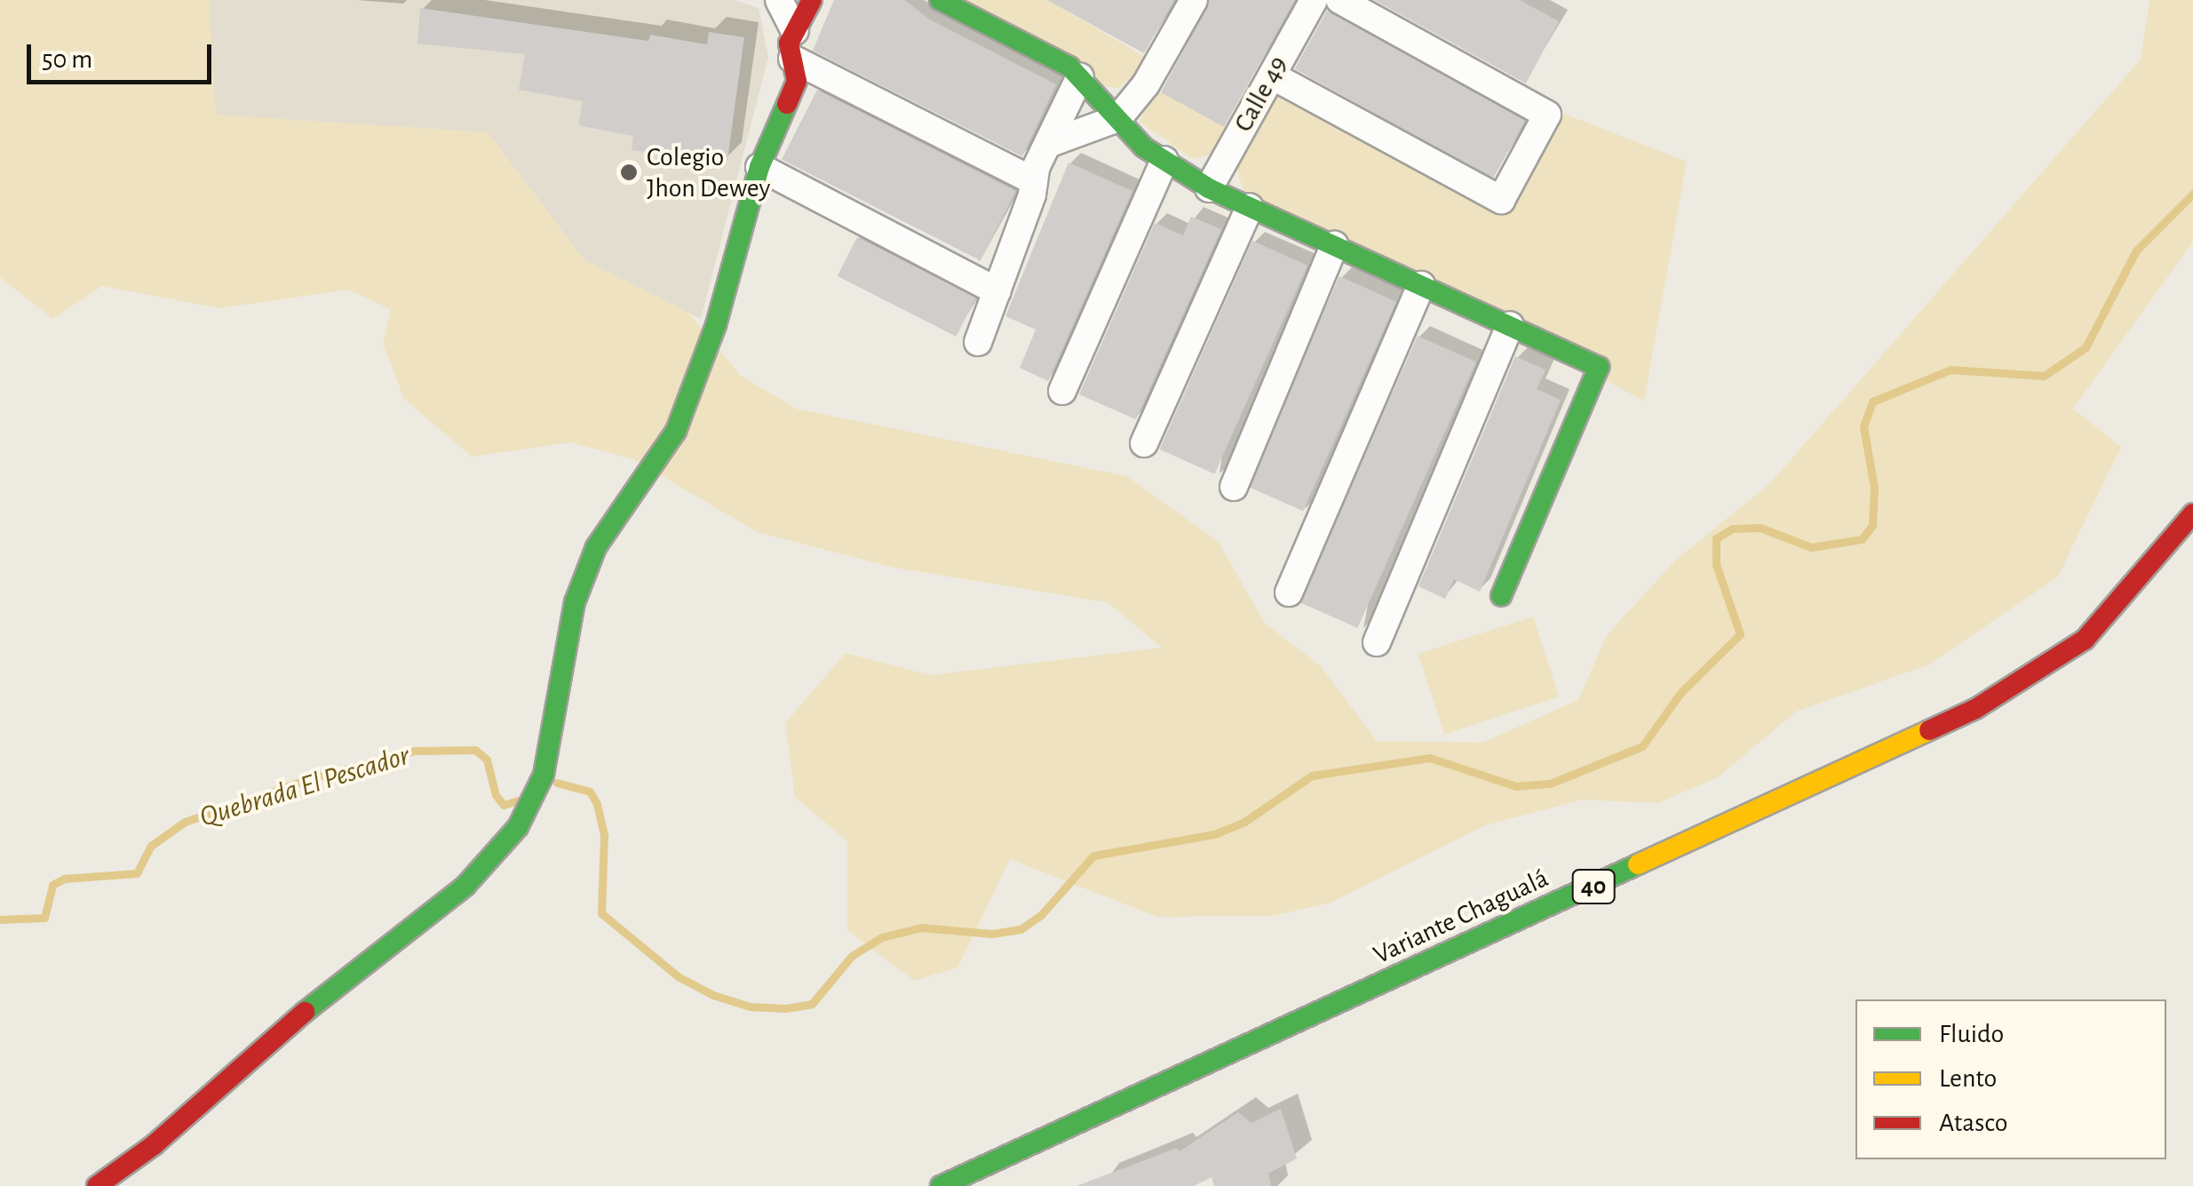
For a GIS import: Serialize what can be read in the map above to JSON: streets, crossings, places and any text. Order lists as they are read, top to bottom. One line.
{"streets":{"main road":["40","Variante Chagualá"],"street":["Calle 49"]},"water":["Quebrada El Pescador"],"places":["Colegio Jhon Dewey"],"legend":["Fluido","Lento","Atasco"],"scale_bar":"50 m"}
